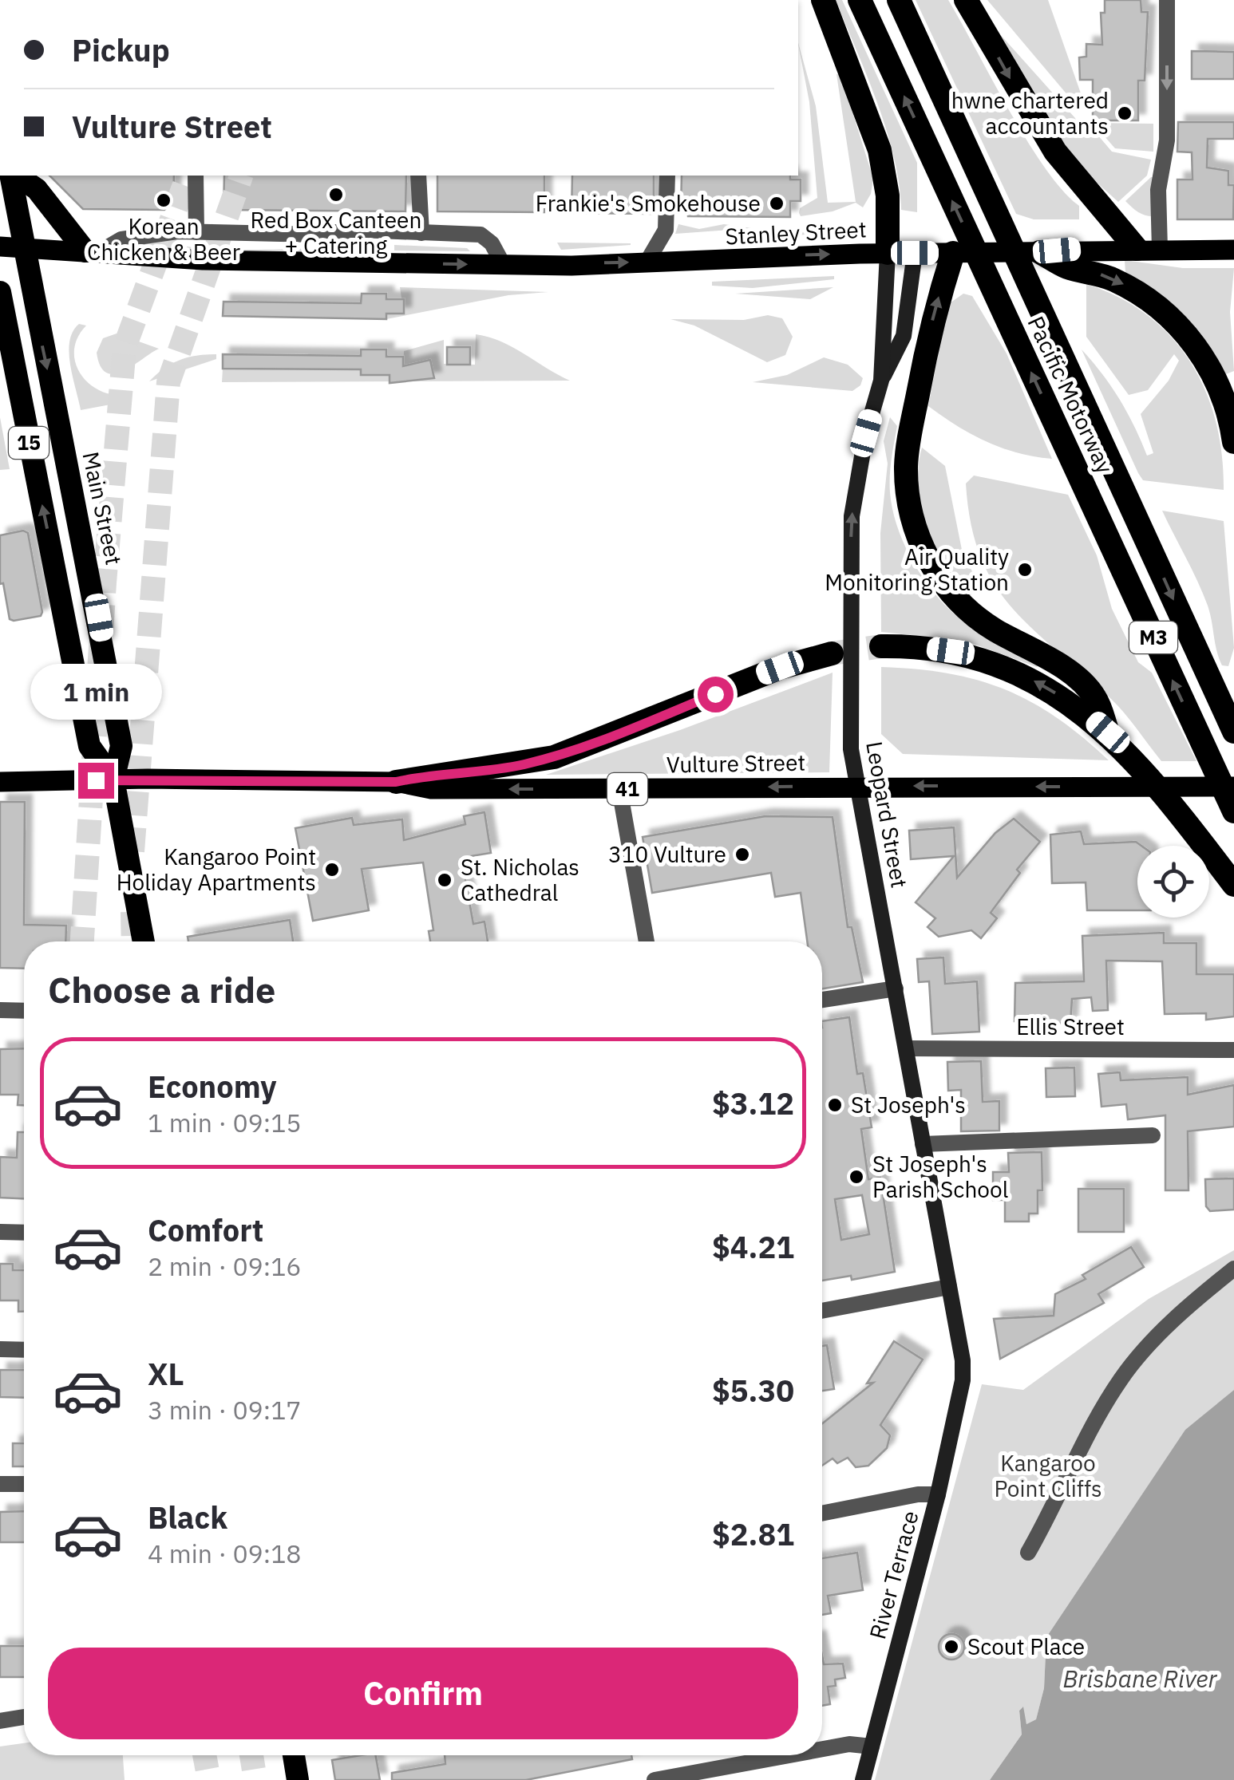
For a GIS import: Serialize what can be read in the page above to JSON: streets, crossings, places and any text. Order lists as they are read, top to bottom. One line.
{"streets":{"highway":["Pacific Motorway","15","Main Street","M3"],"main road":["Stanley Street","Vulture Street","41","Leopard Street","River Terrace"],"street":["Ellis Street"]},"crossings":[["Stanley Street","15"],["Stanley Street","Main Street"],["Stanley Street","Leopard Street"],["15","Main Street"],["Main Street","Vulture Street"],["Vulture Street","Leopard Street"],["Leopard Street","Ellis Street"],["Leopard Street","River Terrace"]],"one_way":["Stanley Street","Vulture Street","Leopard Street"],"water":["Brisbane River"],"parks":["Kangaroo Point Cliffs"],"places":["hwne chartered accountants","Red Box Canteen + Catering","Korean Chicken & Beer","Frankie's Smokehouse","Air Quality Monitoring Station","310 Vulture","Kangaroo Point Holiday Apartments","St. Nicholas Cathedral","St Joseph's","St Joseph's Parish School","Scout Place"],"page":{"banner":["Pickup","Vulture Street"],"bubble":"1 min","heading":"Choose a ride","list":[{"name":"Economy","note":"1 min · 09:15","value":"$3.12"},{"name":"Comfort","note":"2 min · 09:16","value":"$4.21"},{"name":"XL","note":"3 min · 09:17","value":"$5.30"},{"name":"Black","note":"4 min · 09:18","value":"$2.81"}],"buttons":"Confirm"}}
